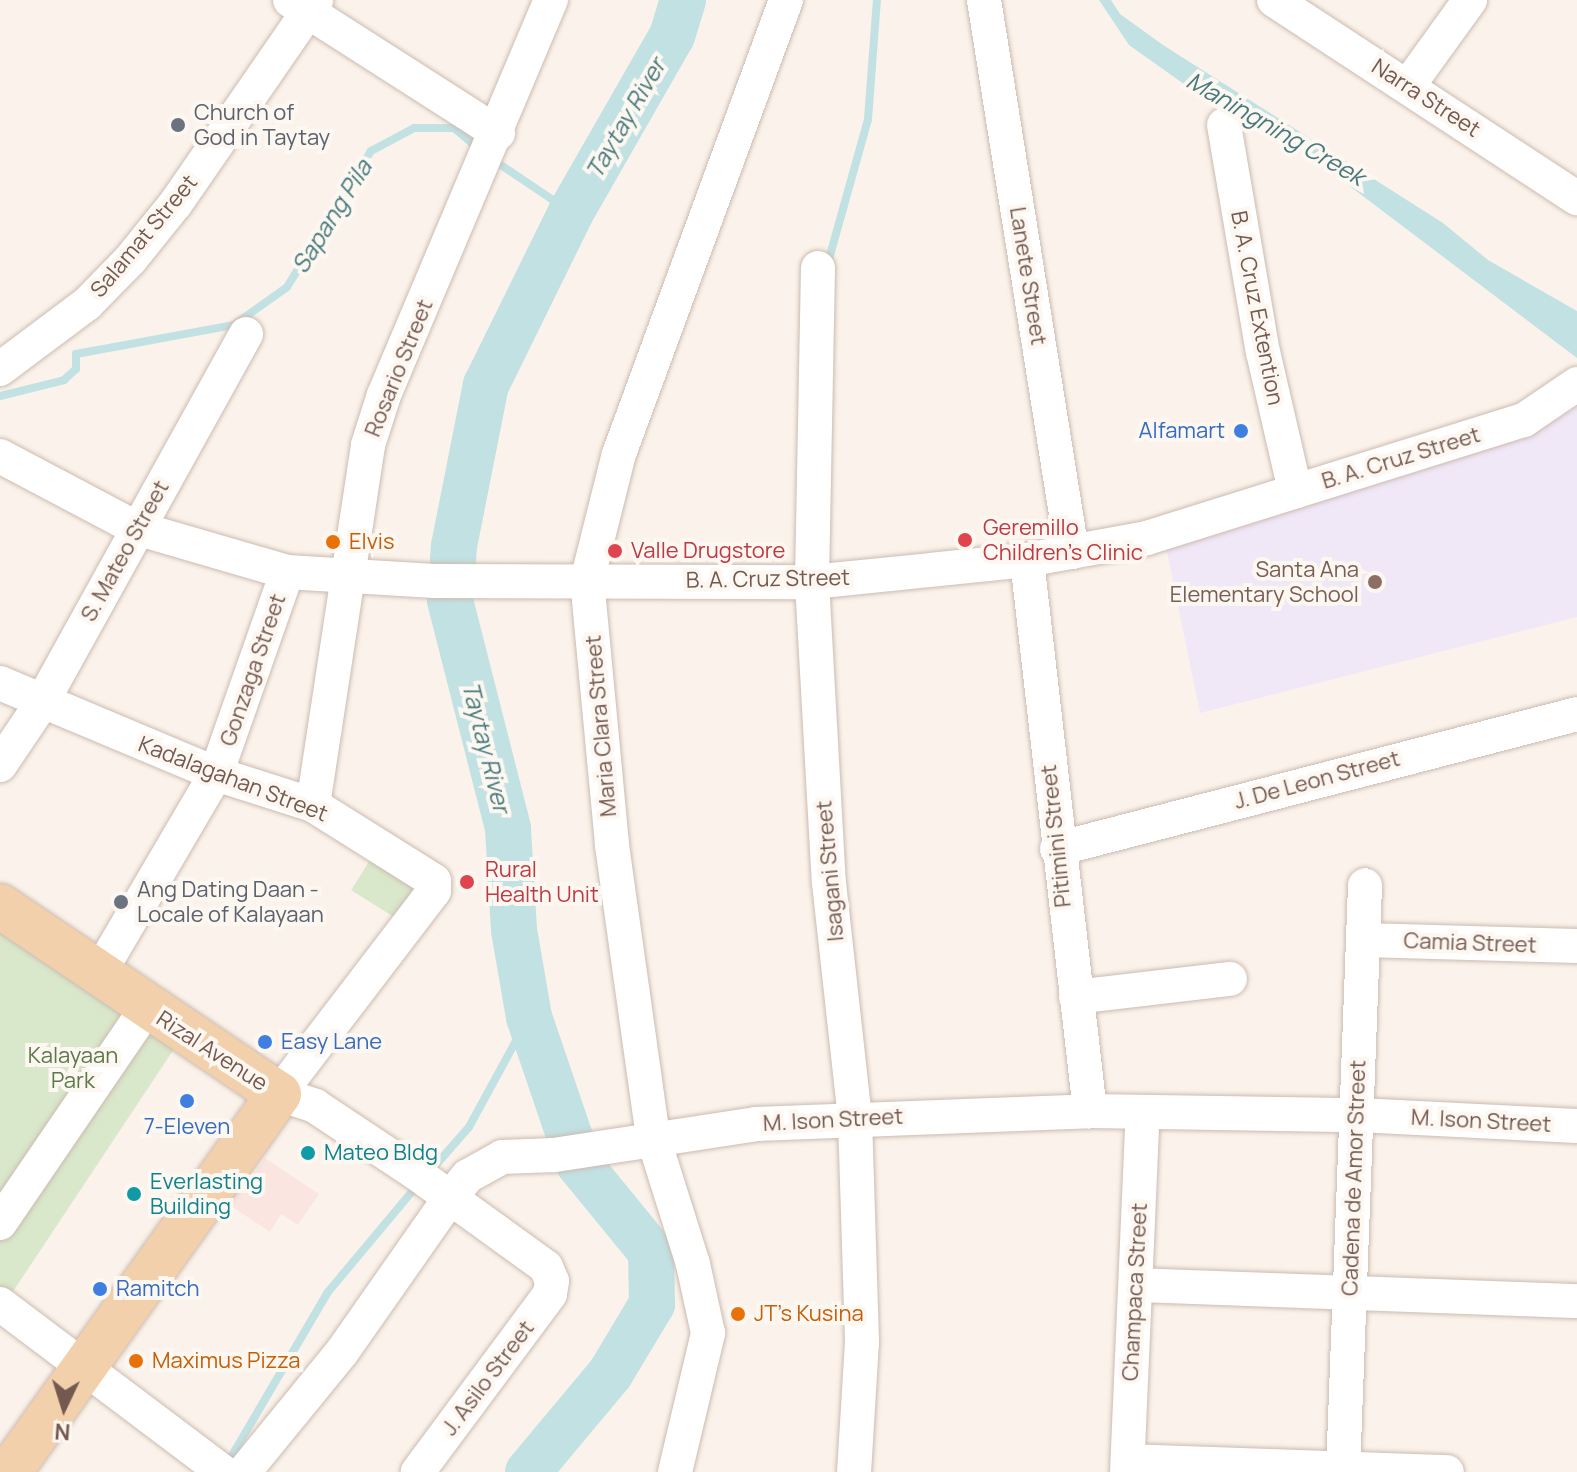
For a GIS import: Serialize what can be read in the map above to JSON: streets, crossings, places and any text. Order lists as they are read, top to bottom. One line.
{"streets":{"main road":["Rizal Avenue"],"street":["Narra Street","Salamat Street","Lanete Street","B. A. Cruz Extention","Rosario Street","B. A. Cruz Street","S. Mateo Street","Gonzaga Street","Maria Clara Street","Kadalagahan Street","J. De Leon Street","Pitimini Street","Isagani Street","Camia Street","M. Ison Street","Cadena de Amor Street","Champaca Street","J. Asilo Street"]},"crossings":[["Lanete Street","B. A. Cruz Street"],["B. A. Cruz Extention","B. A. Cruz Street"],["Rosario Street","B. A. Cruz Street"],["Rosario Street","Kadalagahan Street"],["B. A. Cruz Street","S. Mateo Street"],["B. A. Cruz Street","Gonzaga Street"],["B. A. Cruz Street","Maria Clara Street"],["B. A. Cruz Street","Pitimini Street"],["B. A. Cruz Street","Isagani Street"],["S. Mateo Street","Kadalagahan Street"],["Gonzaga Street","Kadalagahan Street"],["Gonzaga Street","Rizal Avenue"],["Maria Clara Street","M. Ison Street"],["Kadalagahan Street","Rizal Avenue"],["J. De Leon Street","Pitimini Street"],["Pitimini Street","M. Ison Street"],["Isagani Street","M. Ison Street"],["Camia Street","Cadena de Amor Street"],["M. Ison Street","Cadena de Amor Street"],["M. Ison Street","Champaca Street"],["M. Ison Street","J. Asilo Street"]],"water":["Taytay River","Maningning Creek","Sapang Pila"],"parks":["Kalayaan Park"],"places":["Church of God in Taytay","Alfamart","Geremillo Children's Clinic","Elvis","Valle Drugstore","Santa Ana Elementary School","Rural Health Unit","Ang Dating Daan - Locale of Kalayaan","Easy Lane","7-Eleven","Mateo Bldg","Everlasting Building","Ramitch","JT's Kusina","Maximus Pizza"],"north":"bottom"}
